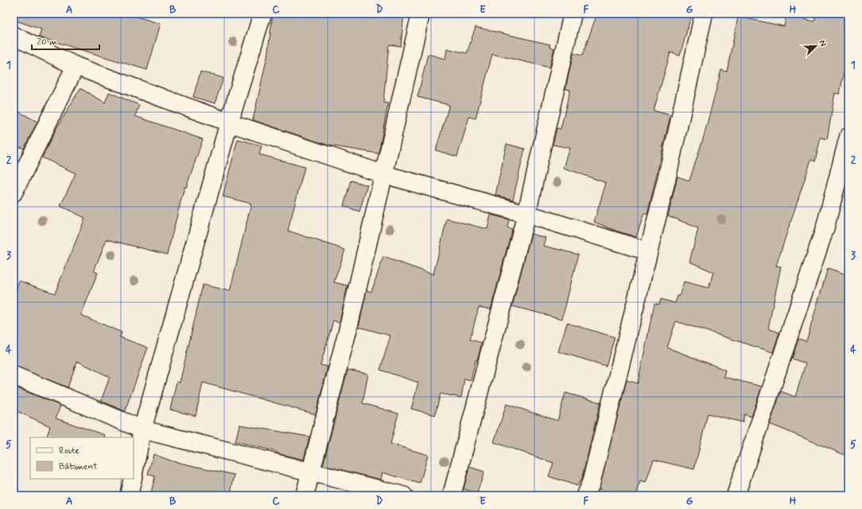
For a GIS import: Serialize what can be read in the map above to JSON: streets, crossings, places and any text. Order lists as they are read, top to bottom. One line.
{"legend":["Route","Bâtiment"],"scale_bar":"20 m","north":"top right","grid":{"columns":["A","B","C","D","E","F","G","H"],"rows":["1","2","3","4","5"]}}
